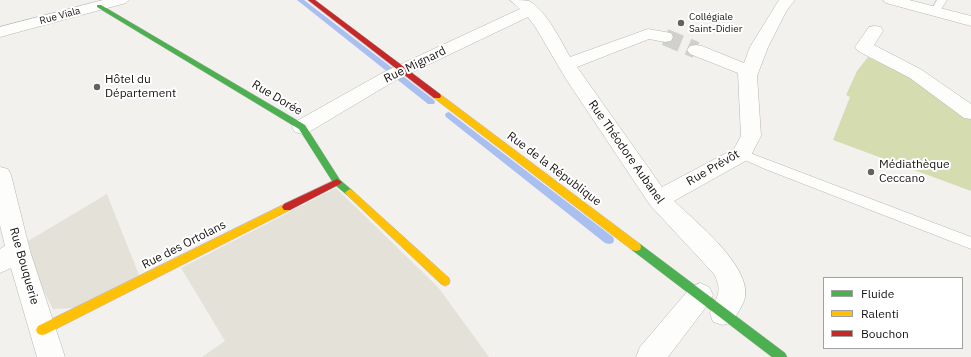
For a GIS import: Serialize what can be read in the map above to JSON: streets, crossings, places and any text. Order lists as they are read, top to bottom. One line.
{"streets":{"street":["Rue Viala","Rue Mignard","Rue Dorée","Rue Théodore Aubanel","Rue Prévôt","Rue de la République","Rue des Ortolans","Rue Bouquerie"]},"crossings":[["Rue Viala","Rue Dorée"],["Rue Mignard","Rue Dorée"],["Rue Mignard","Rue Théodore Aubanel"],["Rue Mignard","Rue de la République"],["Rue Dorée","Rue des Ortolans"],["Rue Théodore Aubanel","Rue Prévôt"],["Rue Théodore Aubanel","Rue de la République"],["Rue des Ortolans","Rue Bouquerie"]],"places":["Collégiale Saint-Didier","Hôtel du Département","Médiathèque Ceccano"],"legend":["Fluide","Ralenti","Bouchon"]}
